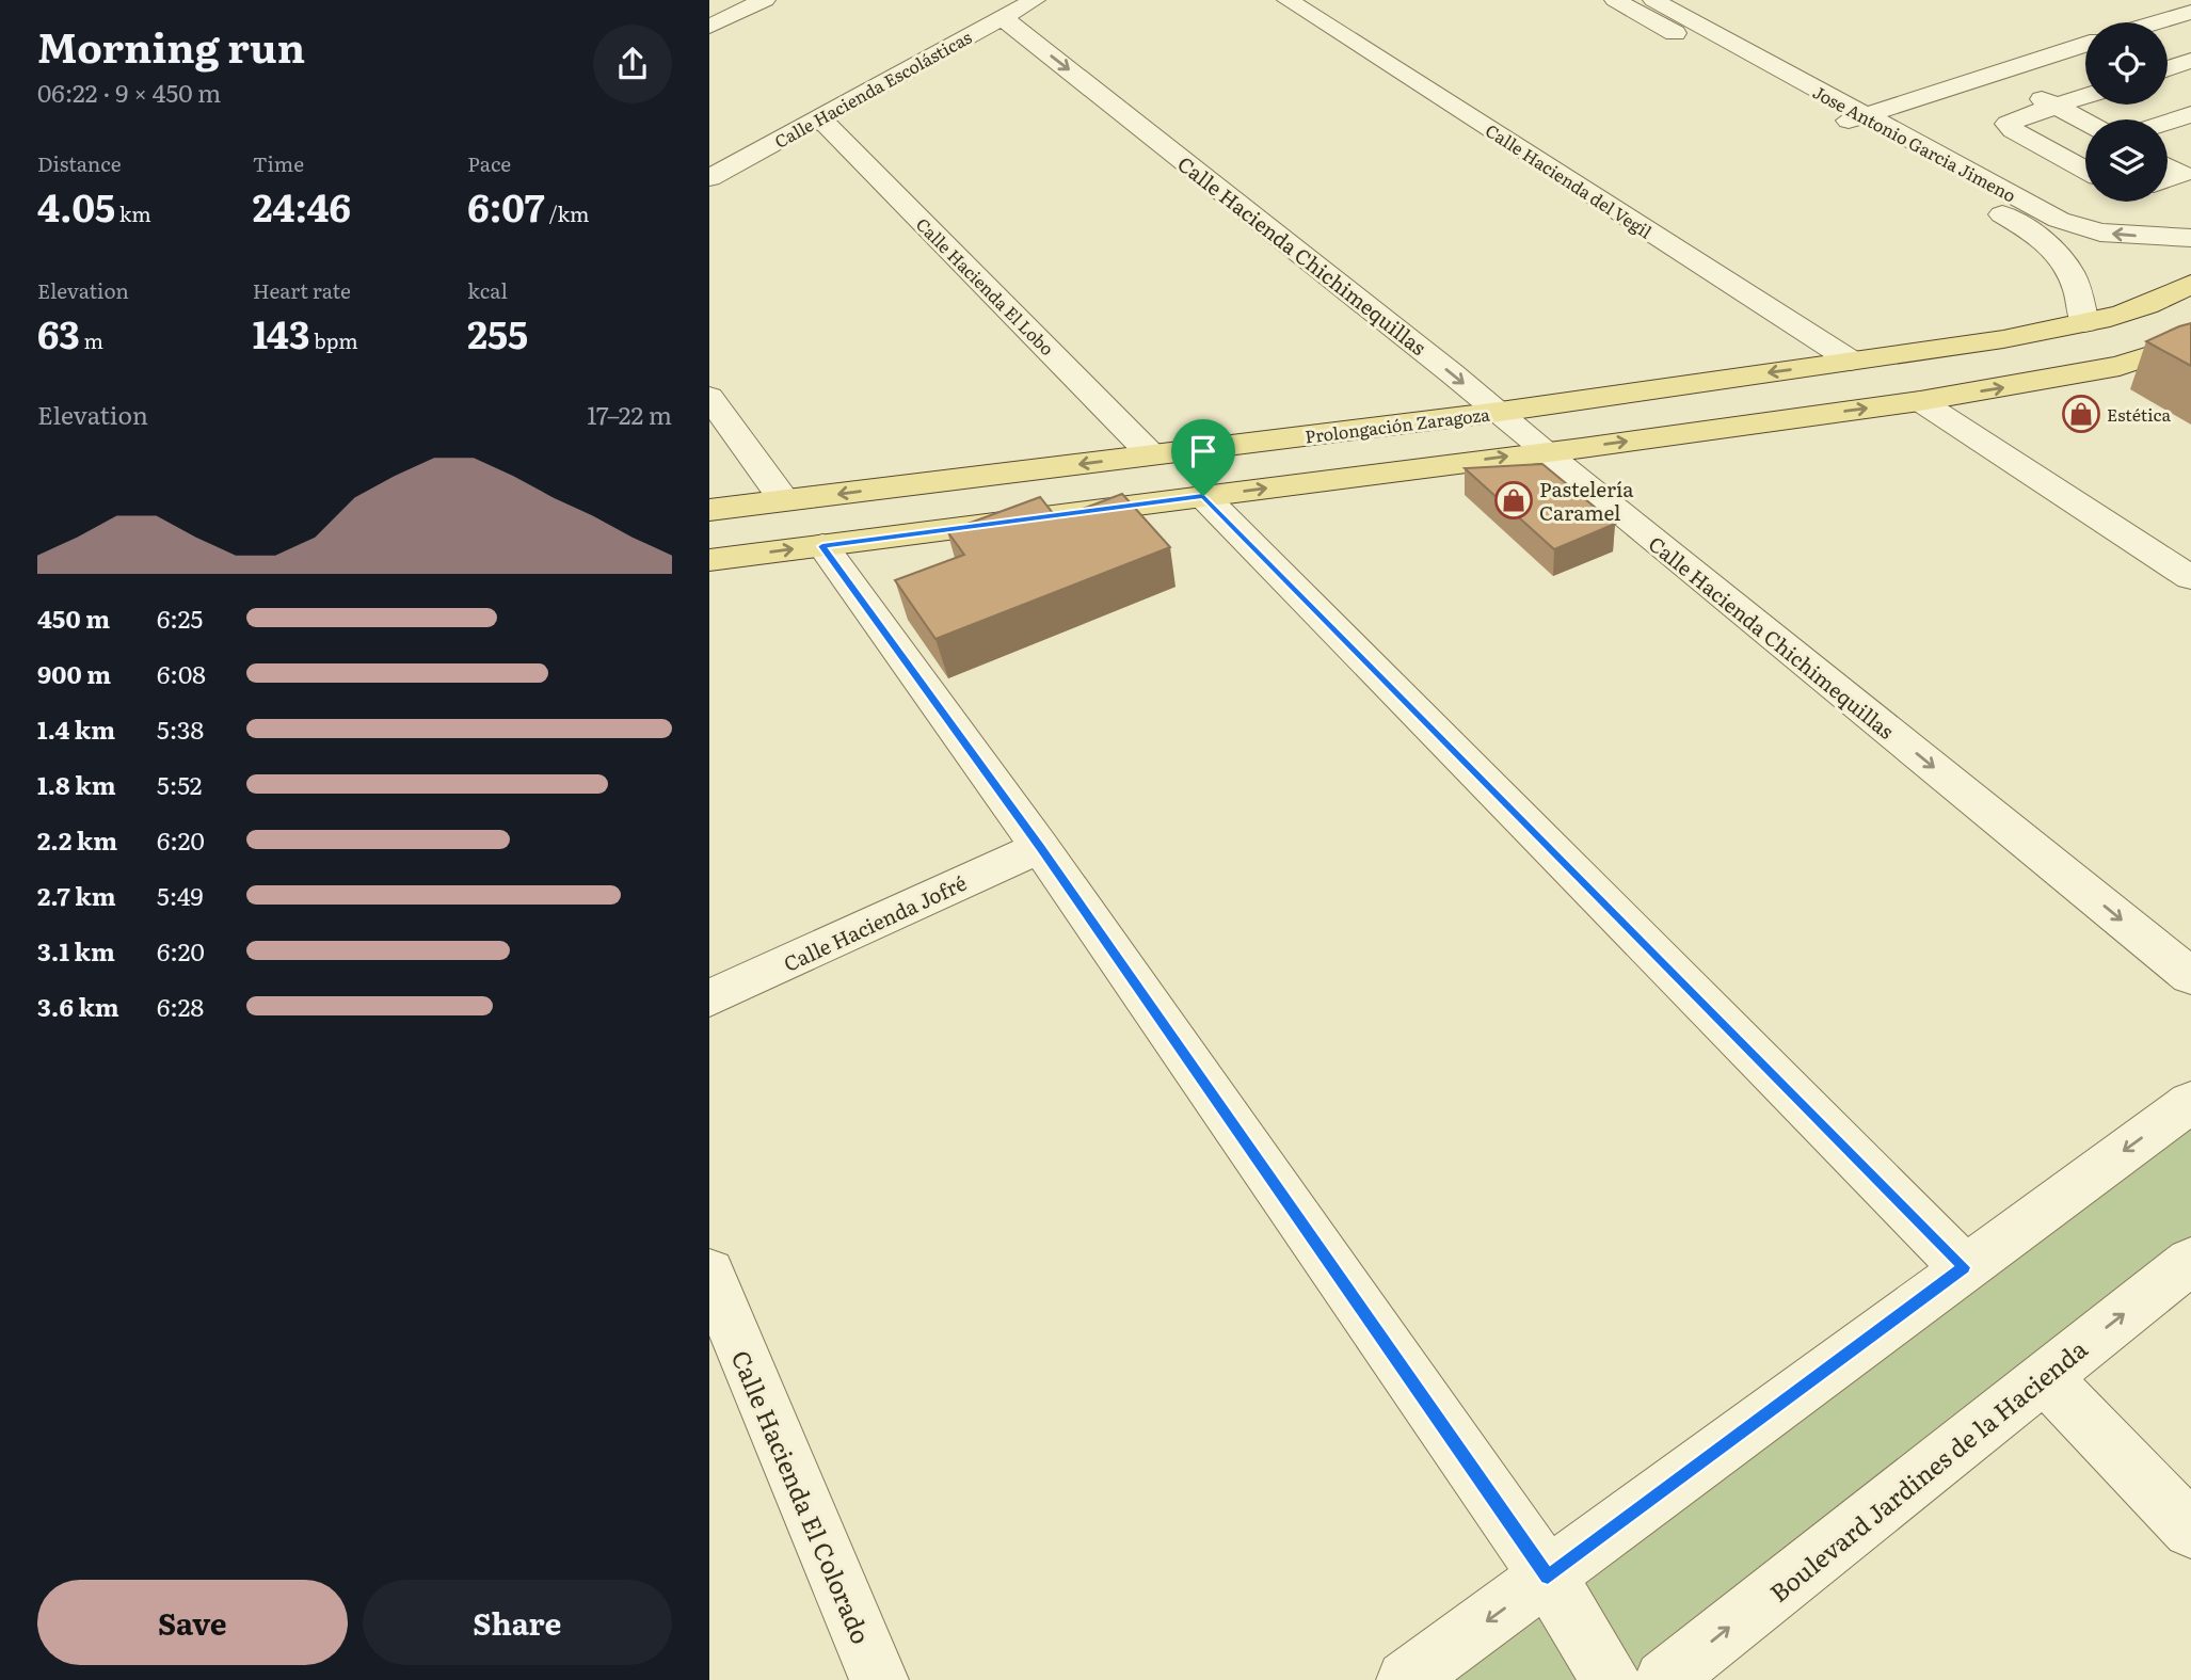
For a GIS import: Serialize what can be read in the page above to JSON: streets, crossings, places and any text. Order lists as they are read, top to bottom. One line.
{"streets":{"main road":["Prolongación Zaragoza"],"street":["Calle Hacienda Escolásticas","Jose Antonio Garcia Jimeno","Calle Hacienda del Vegil","Calle Hacienda Chichimequillas","Calle Hacienda El Lobo","Calle Hacienda Jofré","Boulevard Jardines de la Hacienda","Calle Hacienda El Colorado"]},"crossings":[["Calle Hacienda Escolásticas","Calle Hacienda Chichimequillas"],["Calle Hacienda Escolásticas","Calle Hacienda El Lobo"],["Jose Antonio Garcia Jimeno","Prolongación Zaragoza"],["Calle Hacienda del Vegil","Prolongación Zaragoza"],["Calle Hacienda Chichimequillas","Prolongación Zaragoza"],["Calle Hacienda El Lobo","Prolongación Zaragoza"]],"places":{"shop":["Estética","Pastelería Caramel"]},"page":{"heading":["Morning run","06:22 · 9 × 450 m"],"stats":[["Distance","4.05 km"],["Time","24:46"],["Pace","6:07 /km"],["Elevation","63 m"],["Heart rate","143 bpm"],["kcal","255"]],"chart":["Elevation","17–22 m"],"list":[{"name":"450 m","note":"6:25"},{"name":"900 m","note":"6:08"},{"name":"1.4 km","note":"5:38"},{"name":"1.8 km","note":"5:52"},{"name":"2.2 km","note":"6:20"},{"name":"2.7 km","note":"5:49"},{"name":"3.1 km","note":"6:20"},{"name":"3.6 km","note":"6:28"}],"buttons":["Save","Share"]}}
